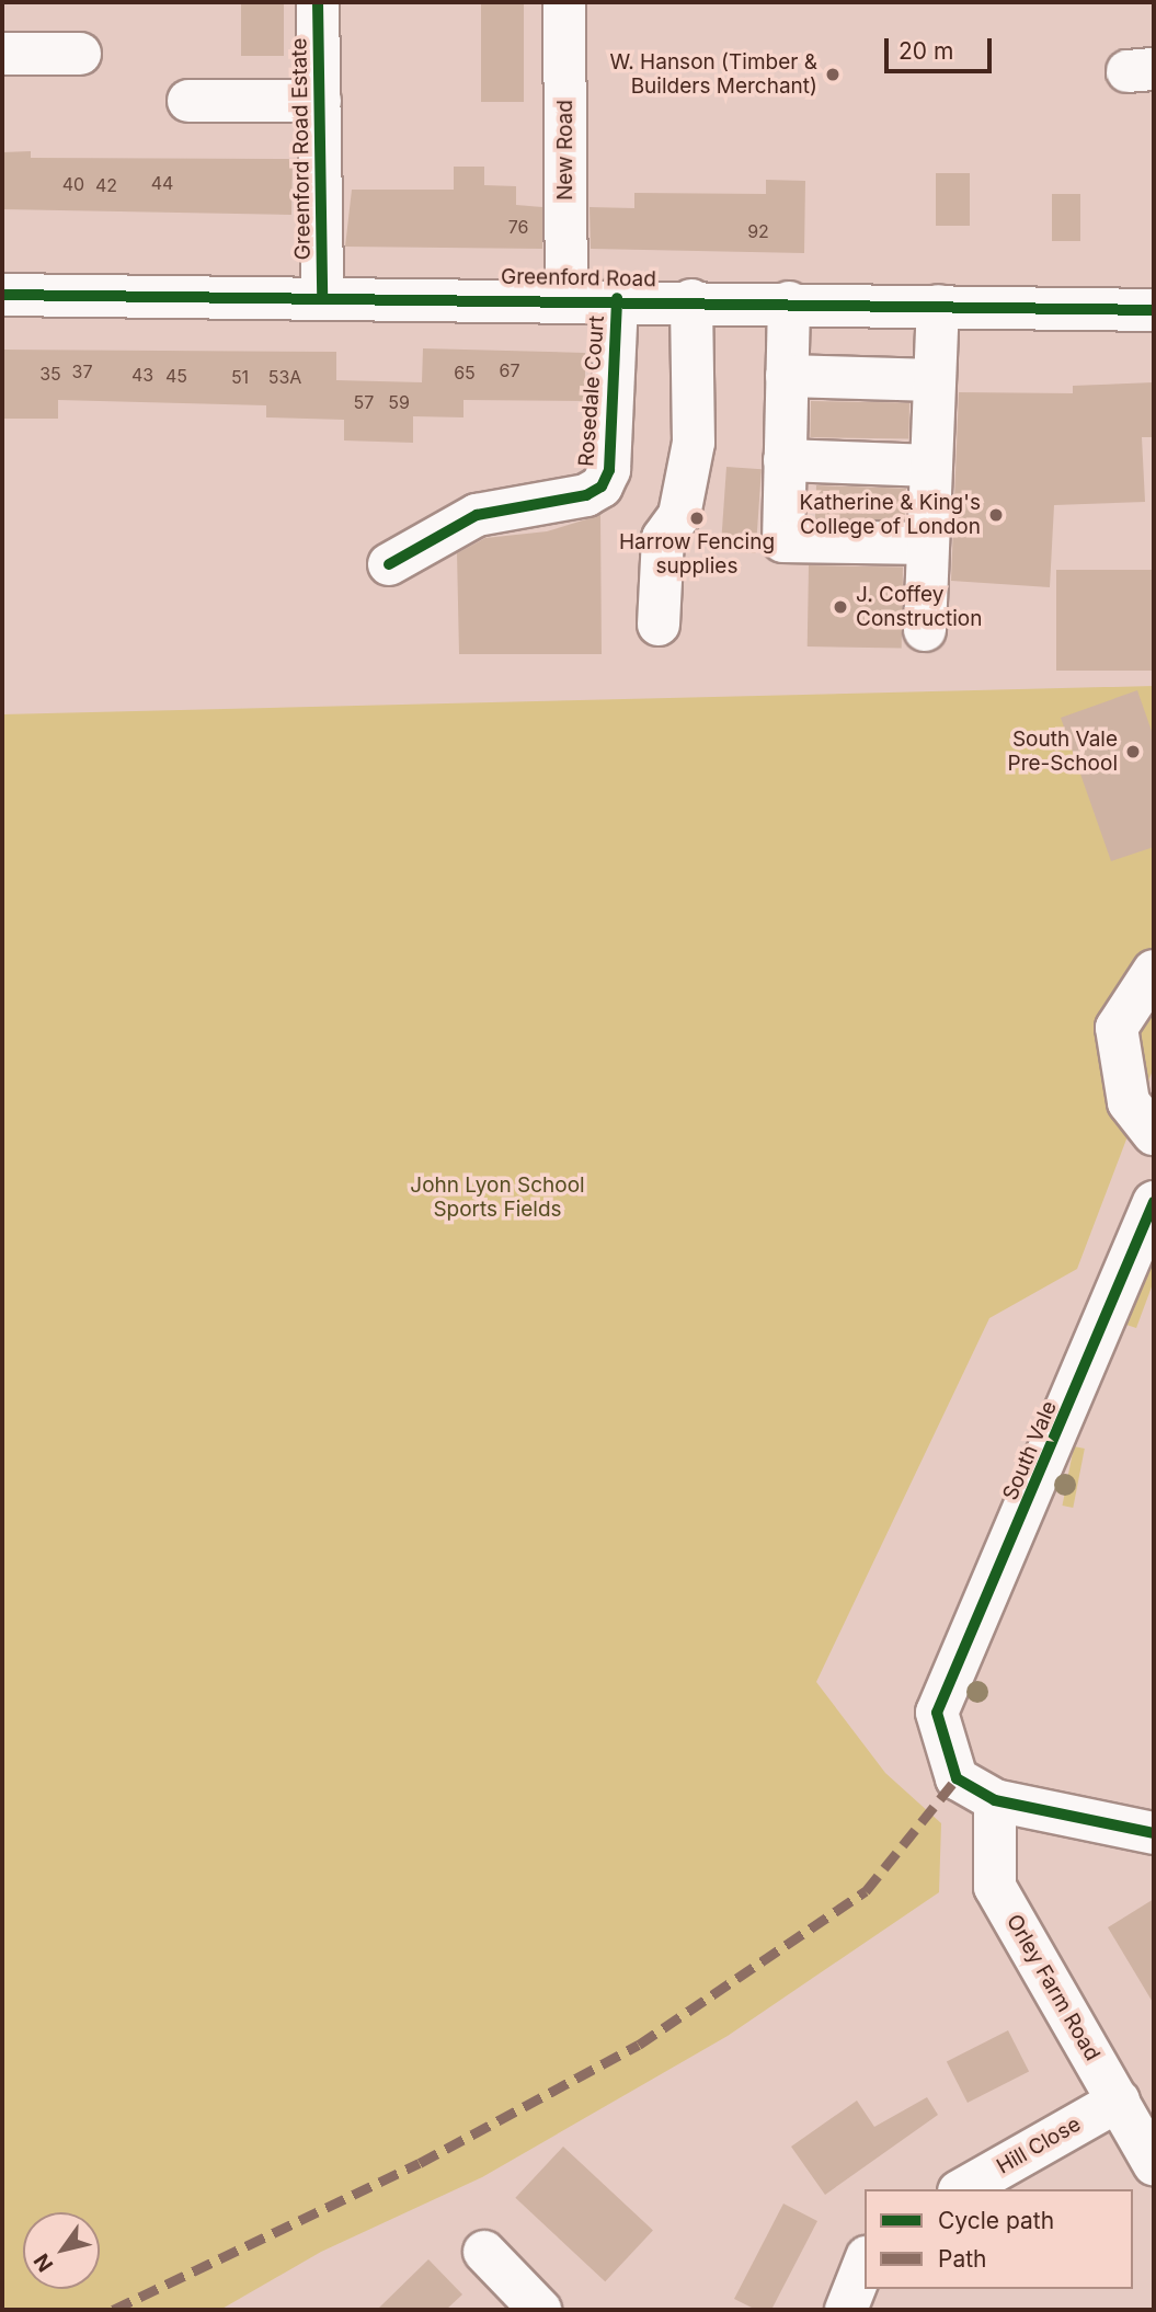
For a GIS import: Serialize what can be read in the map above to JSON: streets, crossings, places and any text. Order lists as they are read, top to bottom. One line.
{"streets":{"street":["Greenford Road Estate","New Road","Greenford Road","Rosedale Court","South Vale","Orley Farm Road","Hill Close"]},"crossings":[["Greenford Road Estate","Greenford Road"],["New Road","Greenford Road"],["Greenford Road","Rosedale Court"],["South Vale","Orley Farm Road"],["Orley Farm Road","Hill Close"]],"parks":["John Lyon School Sports Fields"],"places":["W. Hanson (Timber & Builders Merchant)","Katherine & King's College of London","Harrow Fencing supplies","J. Coffey Construction","South Vale Pre-School"],"house_numbers":["44","40","42","76","92","67","37","65","35","43","45","51","53A","57","59"],"legend":["Cycle path","Path"],"scale_bar":"20 m","north":"bottom left"}
